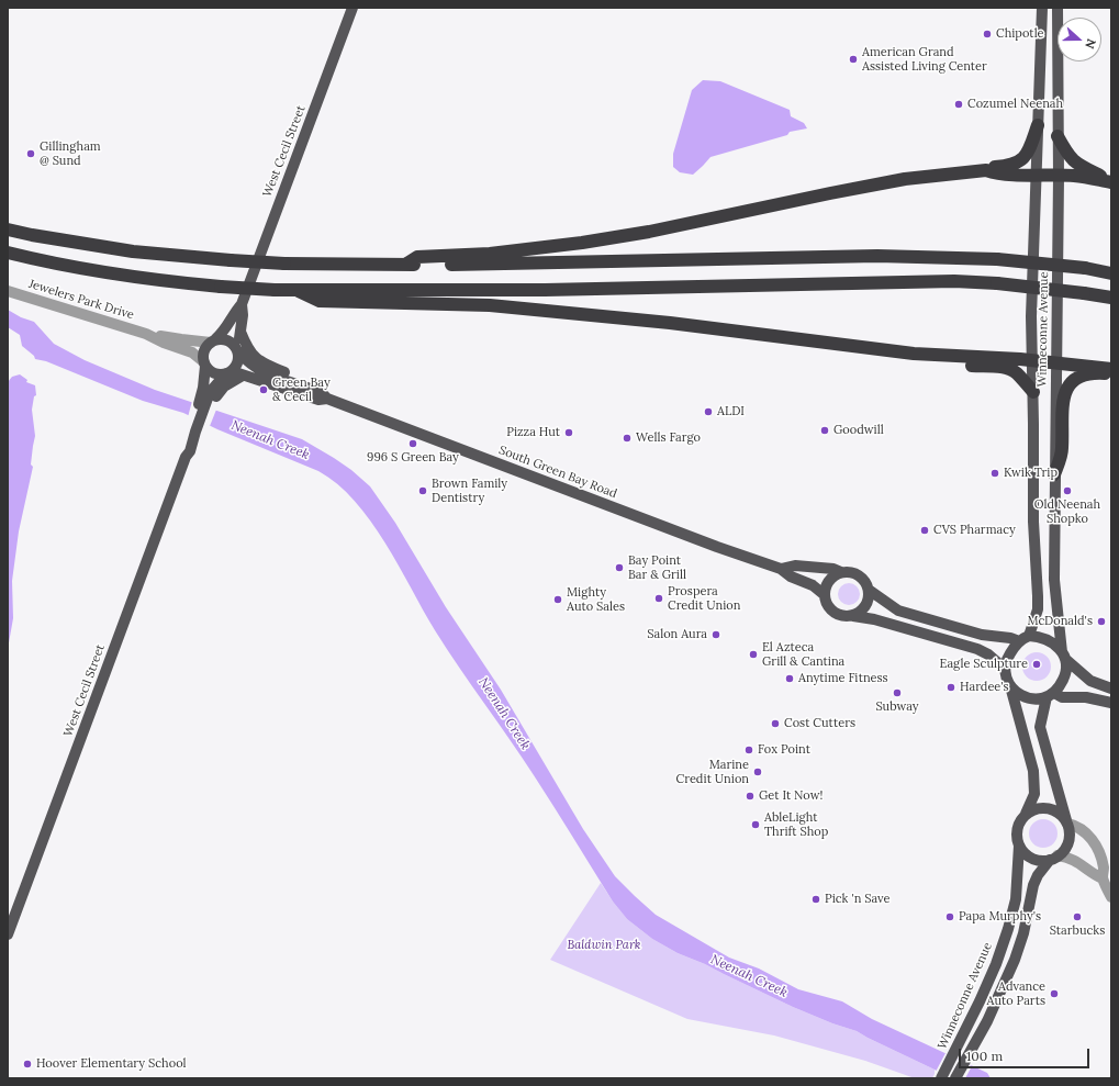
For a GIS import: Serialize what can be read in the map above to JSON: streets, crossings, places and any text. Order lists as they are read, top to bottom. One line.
{"streets":{"main road":["West Cecil Street","Winneconne Avenue","South Green Bay Road"],"street":["Jewelers Park Drive"]},"crossings":[["West Cecil Street","Jewelers Park Drive"],["West Cecil Street","South Green Bay Road"],["Jewelers Park Drive","South Green Bay Road"]],"water":["Neenah Creek"],"parks":["Baldwin Park"],"places":["Chipotle","American Grand Assisted Living Center","Cozumel Neenah","Gillingham @ Sund","Green Bay & Cecil","ALDI","Goodwill","Pizza Hut","Wells Fargo","996 S Green Bay","Kwik Trip","Brown Family Dentistry","Old Neenah Shopko","CVS Pharmacy","Bay Point Bar & Grill","Prospera Credit Union","Mighty Auto Sales","McDonald's","Salon Aura","El Azteca Grill & Cantina","Eagle Sculpture","Anytime Fitness","Hardee's","Subway","Cost Cutters","Fox Point","Marine Credit Union","Get It Now!","AbleLight Thrift Shop","Pick 'n Save","Papa Murphy's","Starbucks","Advance Auto Parts","Hoover Elementary School"],"scale_bar":"100 m","north":"right"}
